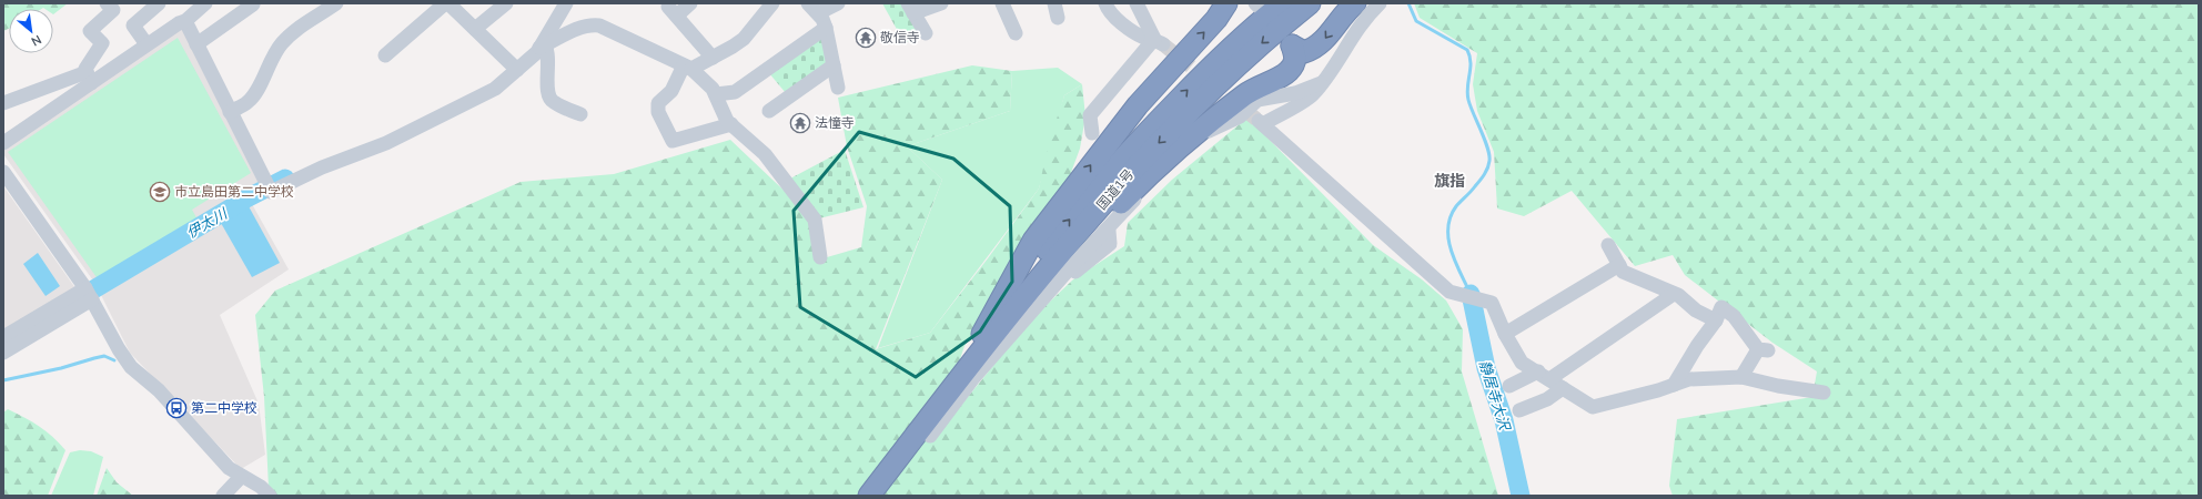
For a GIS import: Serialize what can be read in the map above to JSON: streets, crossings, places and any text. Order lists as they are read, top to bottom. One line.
{"streets":{"highway":["国道1号"]},"districts":["旗指"],"water":["伊太川","静居寺大沢"],"places":{"temple":["敬信寺","法憧寺"],"school or university":["市立島田第二中学校"],"bus stop":["第二中学校"]},"north":"bottom right"}
